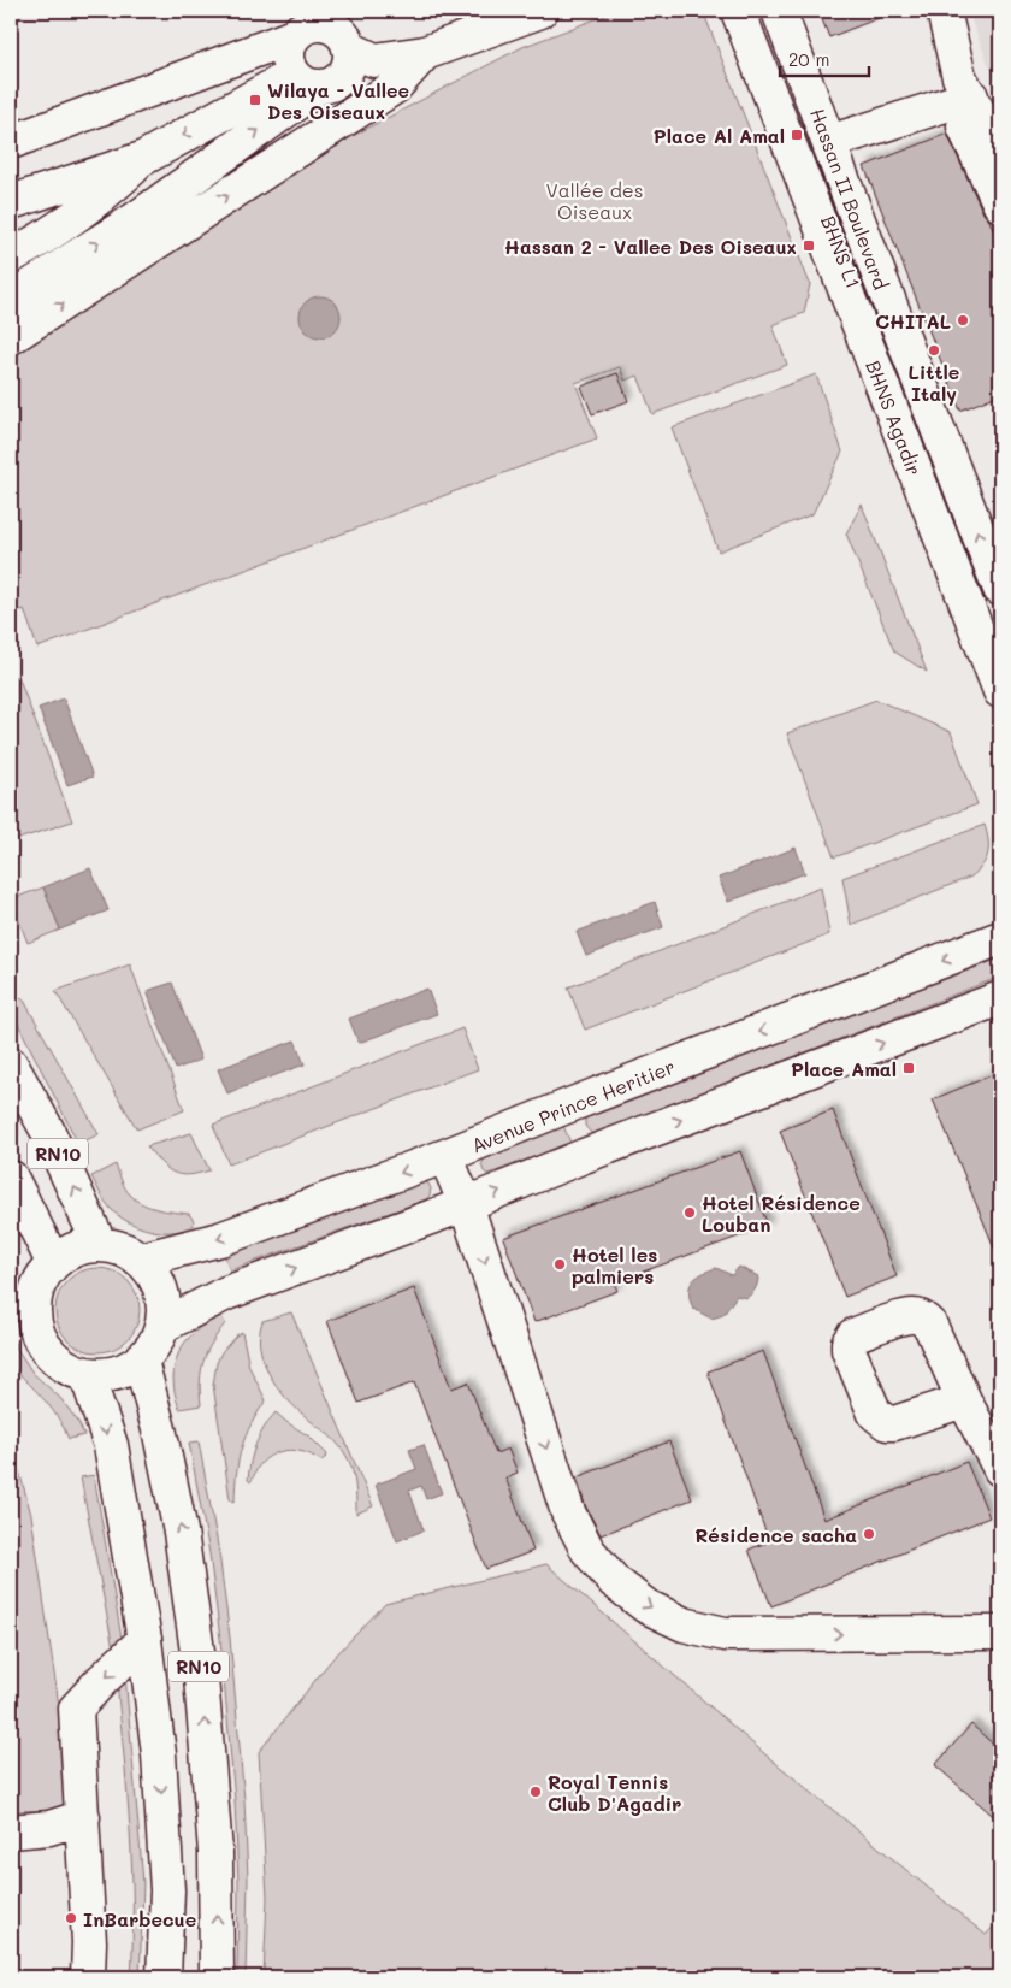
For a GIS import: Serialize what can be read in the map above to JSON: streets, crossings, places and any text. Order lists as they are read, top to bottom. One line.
{"streets":{"street":["Hassan II Boulevard","BHNS L1","BHNS Agadir","Avenue Prince Heritier","RN10"]},"crossings":[["Avenue Prince Heritier","RN10"]],"parks":["Vallée des Oiseaux"],"places":{"transit":["Wilaya - Vallee Des Oiseaux","Place Al Amal","Hassan 2 - Vallee Des Oiseaux","Place Amal"],"other":["CHITAL","Little Italy","Hotel Résidence Louban","Hotel les palmiers","Résidence sacha","Royal Tennis Club D'Agadir","InBarbecue"]},"scale_bar":"20 m"}
